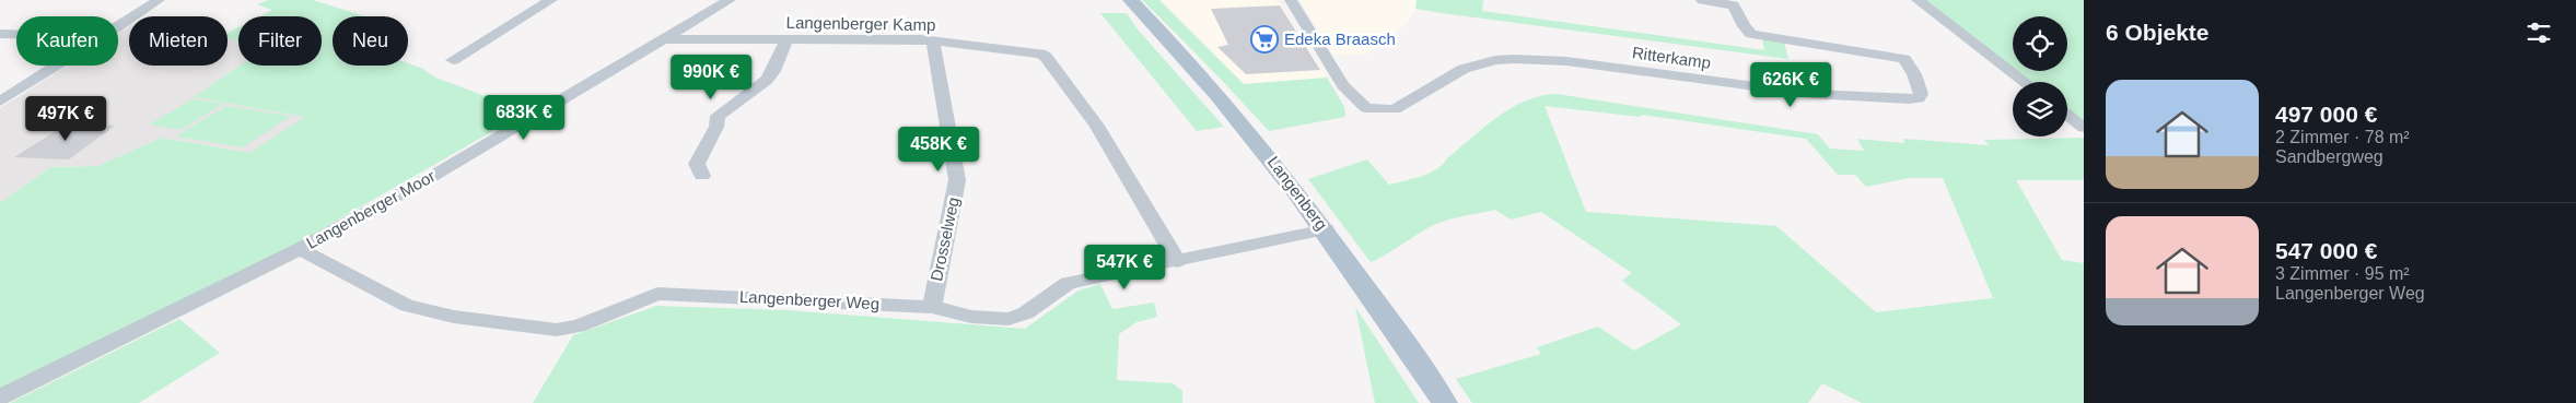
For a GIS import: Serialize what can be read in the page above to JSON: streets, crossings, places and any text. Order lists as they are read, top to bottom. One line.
{"streets":{"main road":["Langenberg"],"street":["Langenberger Kamp","Ritterkamp","Langenberger Moor","Drosselweg","Langenberger Weg"]},"crossings":[["Langenberger Kamp","Langenberger Moor"],["Langenberger Kamp","Drosselweg"],["Langenberger Kamp","Langenberger Weg"],["Langenberg","Langenberger Weg"],["Langenberger Moor","Langenberger Weg"],["Drosselweg","Langenberger Weg"]],"places":{"supermarket":["Edeka Braasch"]},"page":{"heading":"6 Objekte","chip":["Kaufen","Mieten","Filter","Neu"],"price":["990K €","626K €","683K €","497K €","458K €","547K €"],"list":[{"name":"497 000 €","note":"2 Zimmer · 78 m² · Sandbergweg"},{"name":"547 000 €","note":"3 Zimmer · 95 m² · Langenberger Weg"}]}}
